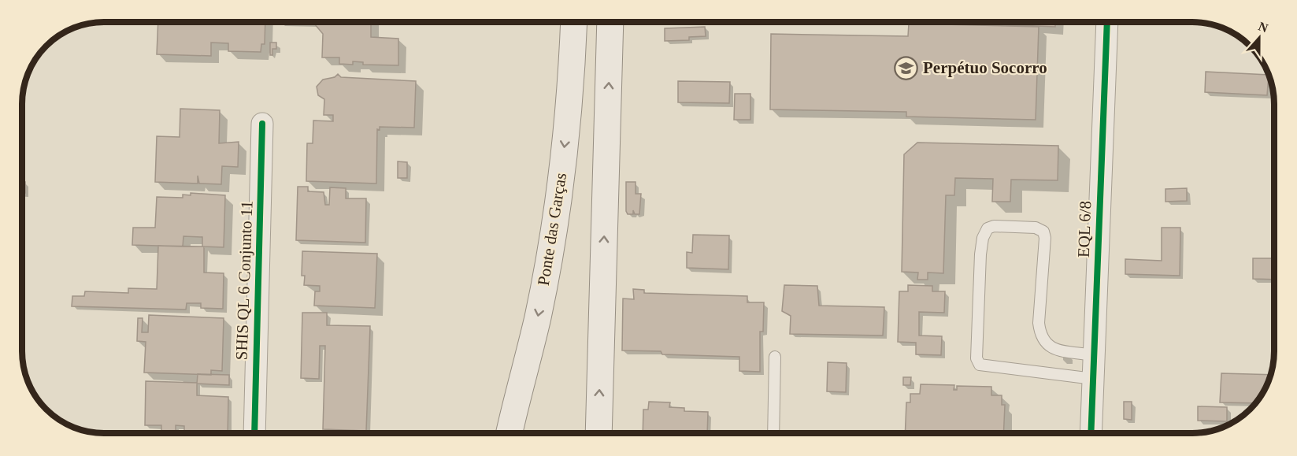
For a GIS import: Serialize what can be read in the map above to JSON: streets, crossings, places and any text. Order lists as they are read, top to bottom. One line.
{"streets":{"main road":["Ponte das Garças"],"street":["EQL 6/8","SHIS QL 6 Conjunto 11"]},"places":{"school or university":["Perpétuo Socorro"]},"north":"top"}
